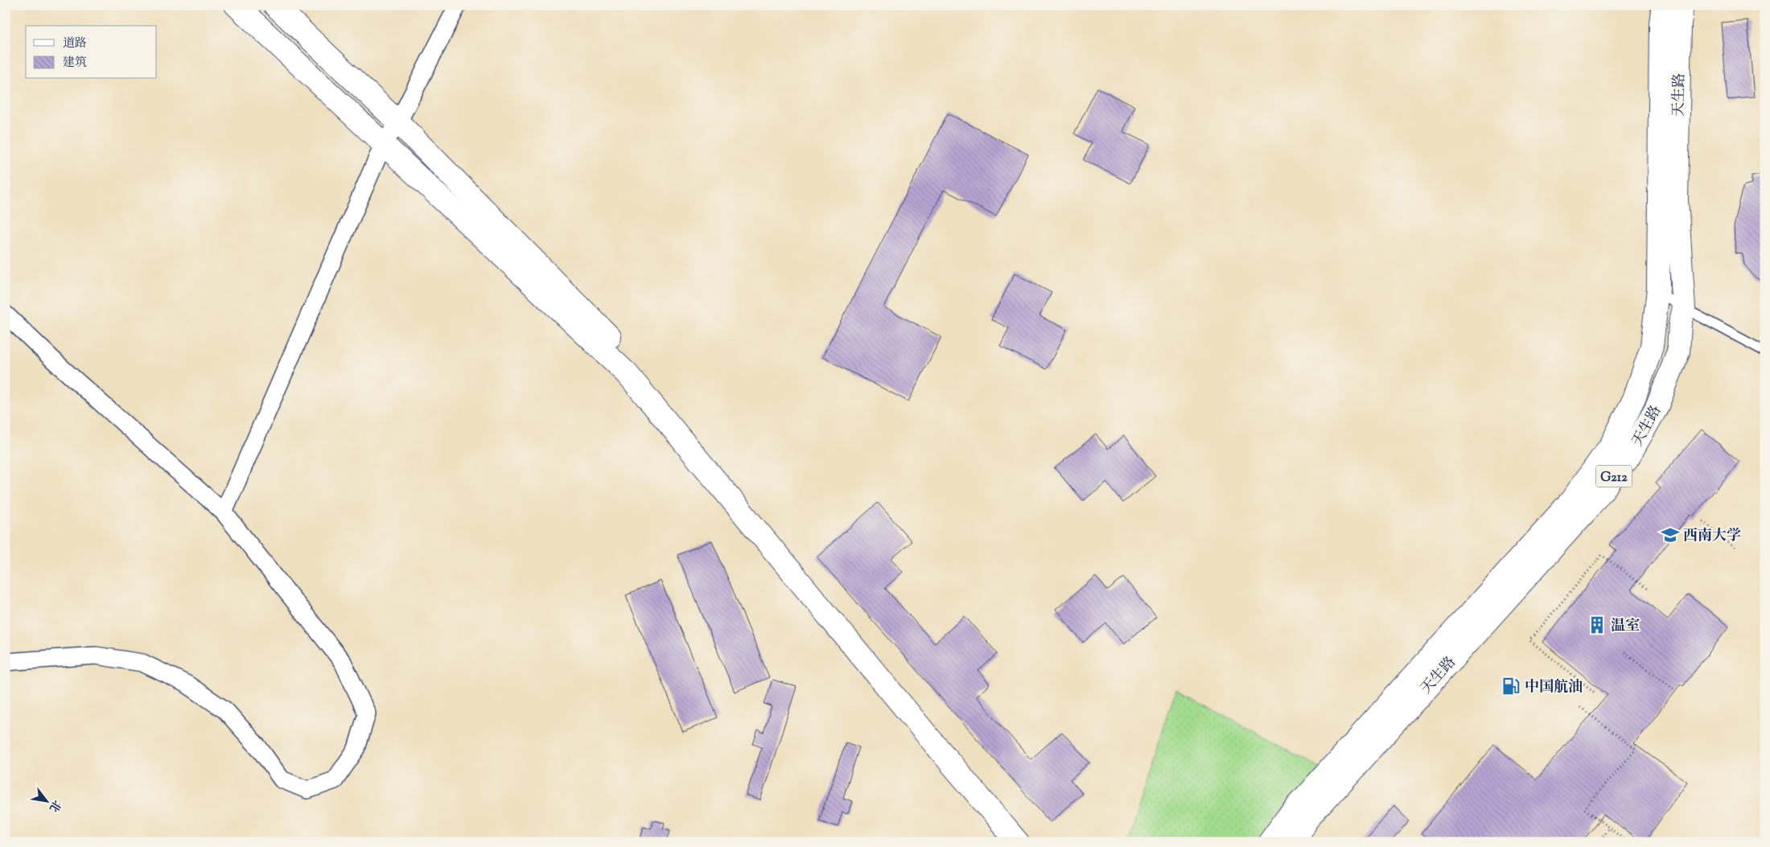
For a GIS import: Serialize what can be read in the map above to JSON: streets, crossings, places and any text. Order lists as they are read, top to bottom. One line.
{"streets":{"main road":["天生路","G212"]},"places":{"school or university":["西南大学"],"building":["温室"],"fuel station":["中国航油"]},"legend":["道路","建筑"],"north":"bottom right"}
